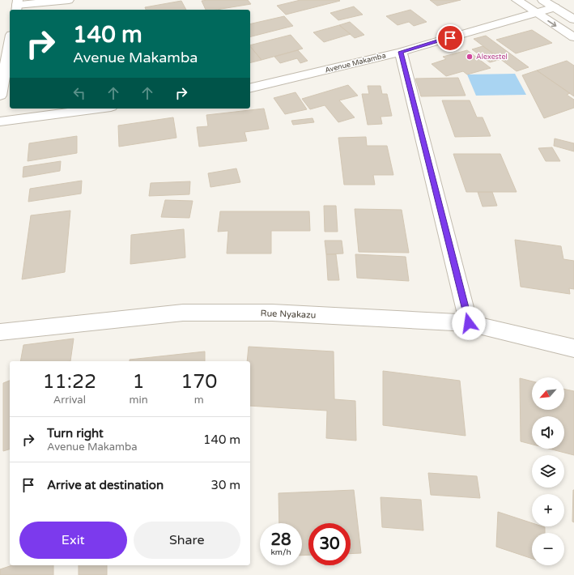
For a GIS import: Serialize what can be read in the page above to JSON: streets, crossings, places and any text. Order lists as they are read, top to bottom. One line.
{"streets":{"street":["Avenue Makamba","Rue Nyakazu"]},"places":["Alexestel"],"north":"bottom left","page":{"turn":["140 m","Avenue Makamba"],"eta":["11:22","Arrival","1","min","170","m"],"map_buttons":["+","−"],"list":[{"name":"Turn right","note":"Avenue Makamba","value":"140 m"},{"name":"Arrive at destination","value":"30 m"}],"buttons":["Exit","Share"],"speed":"28 km/h","limit":"30"}}
